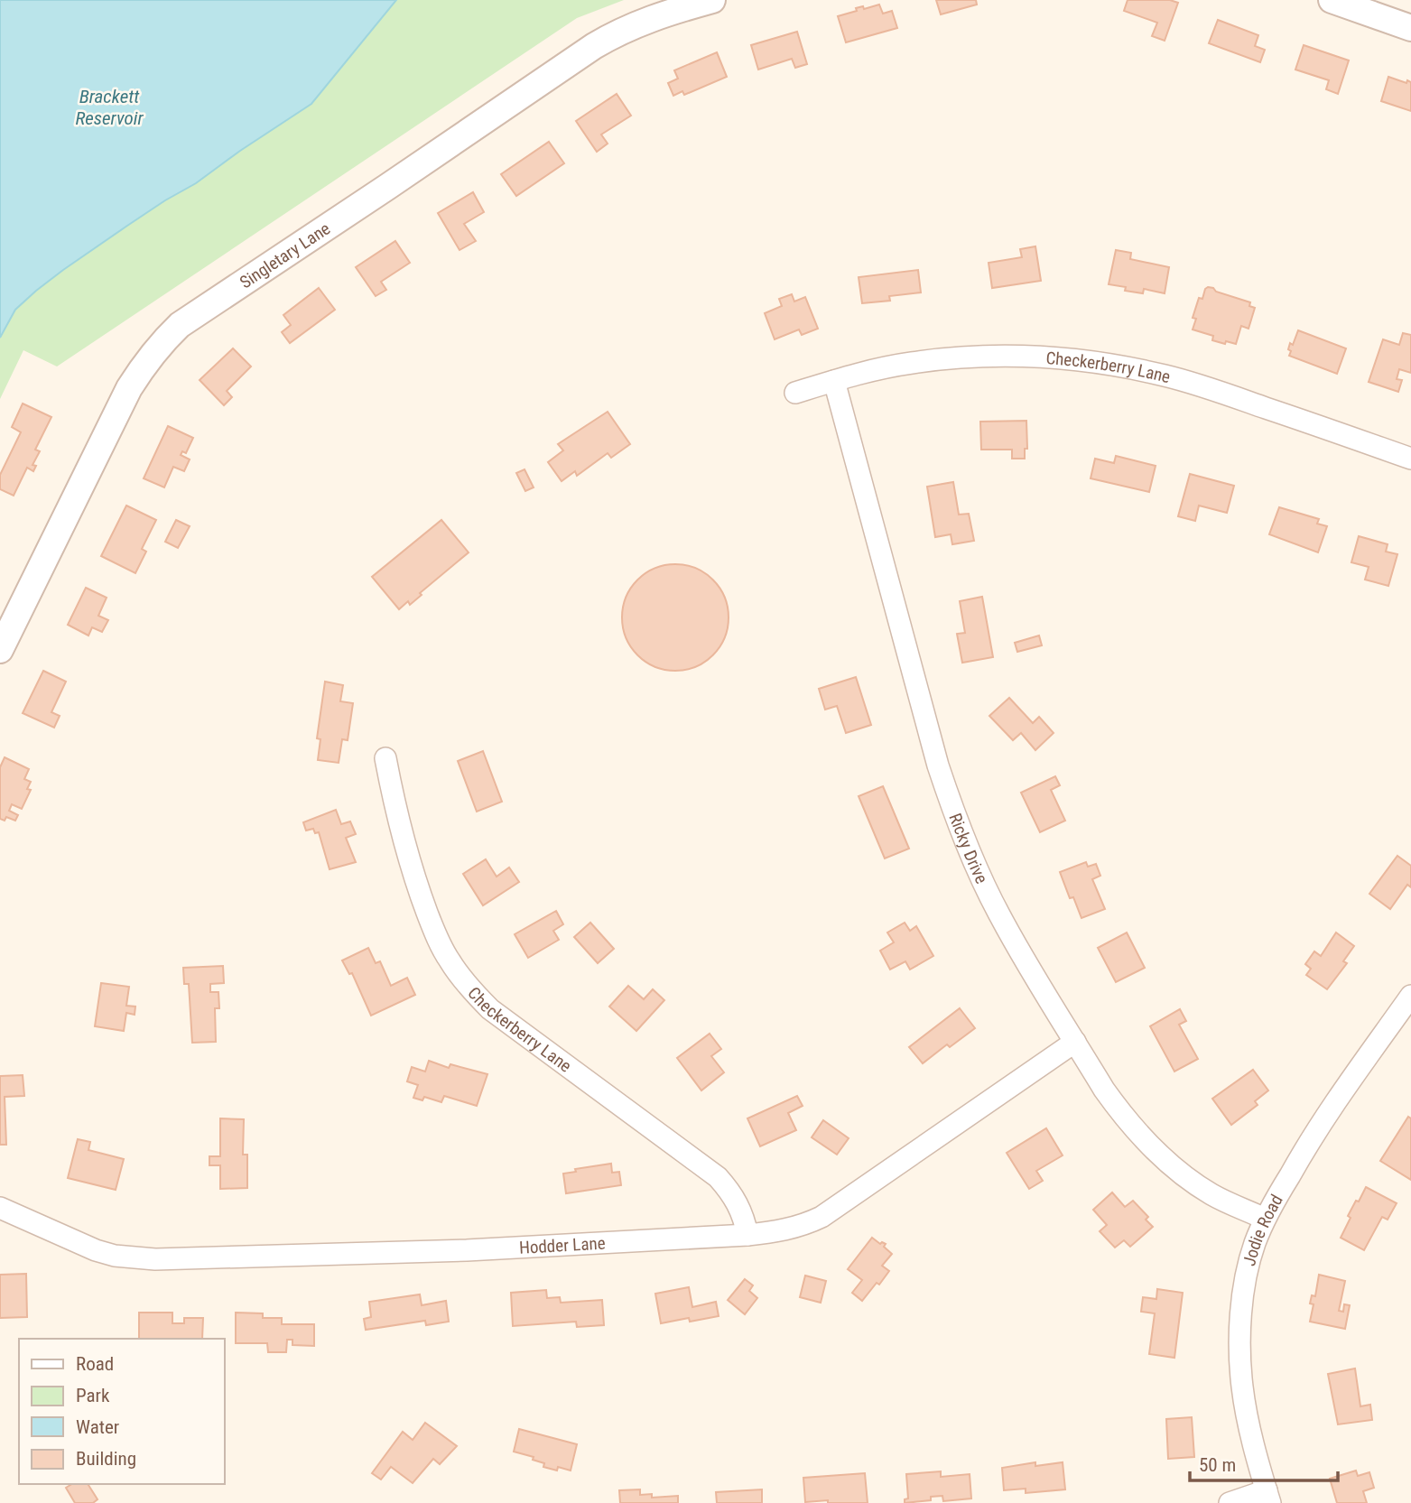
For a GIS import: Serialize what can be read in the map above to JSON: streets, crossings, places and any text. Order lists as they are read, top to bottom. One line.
{"streets":{"street":["Singletary Lane","Checkerberry Lane","Ricky Drive","Jodie Road","Hodder Lane"]},"crossings":[["Checkerberry Lane","Ricky Drive"],["Checkerberry Lane","Hodder Lane"],["Ricky Drive","Jodie Road"],["Ricky Drive","Hodder Lane"]],"water":["Brackett Reservoir"],"legend":["Road","Park","Water","Building"],"scale_bar":"50 m"}
